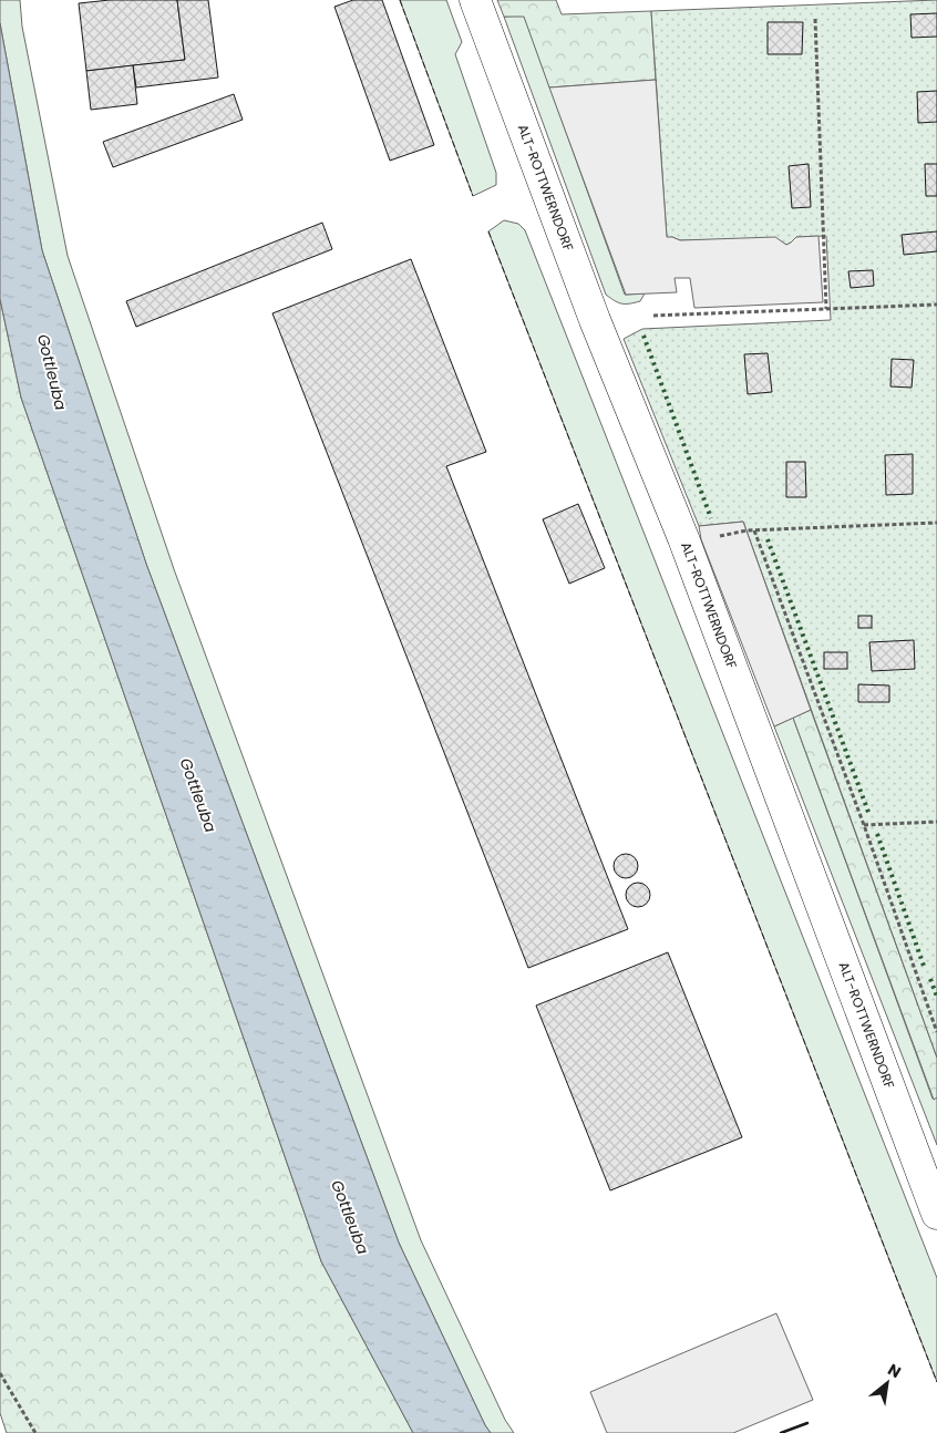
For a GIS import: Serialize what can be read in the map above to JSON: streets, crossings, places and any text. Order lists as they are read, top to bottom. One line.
{"streets":{"main road":["ALT-ROTTWERNDORF"]},"water":["Gottleuba"],"north":"top right"}
